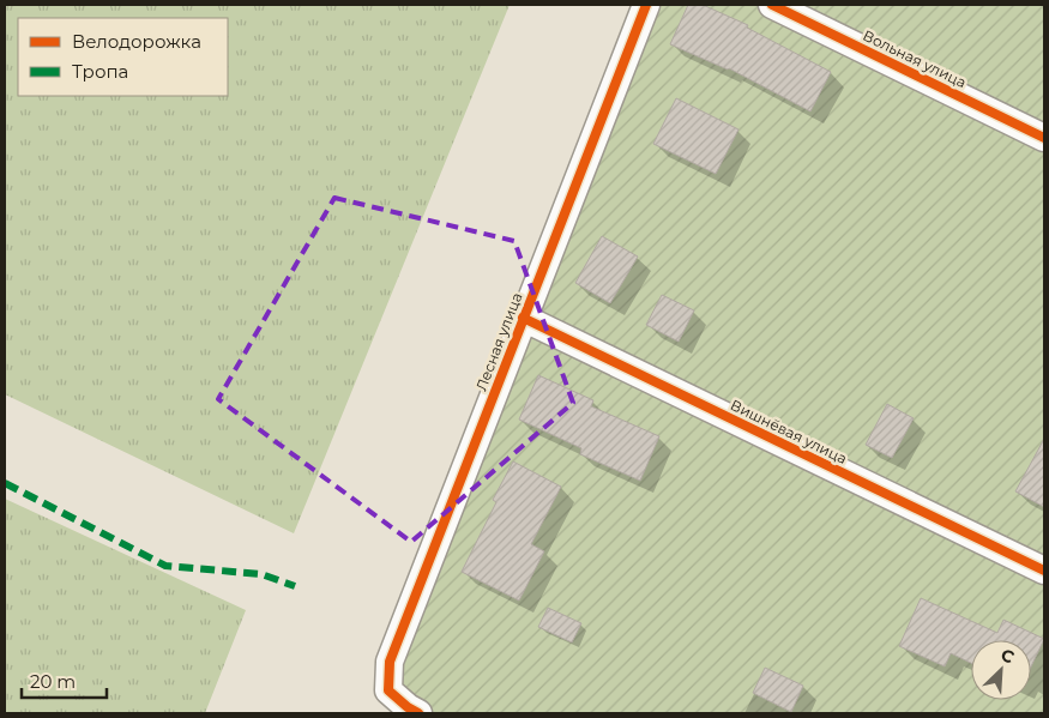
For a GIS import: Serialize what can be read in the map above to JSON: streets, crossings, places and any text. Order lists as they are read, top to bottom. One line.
{"streets":{"street":["Вольная улица","Лесная улица","Вишнёвая улица"]},"crossings":[["Лесная улица","Вишнёвая улица"]],"legend":["Велодорожка","Тропа"],"scale_bar":"20 m","north":"top right"}
